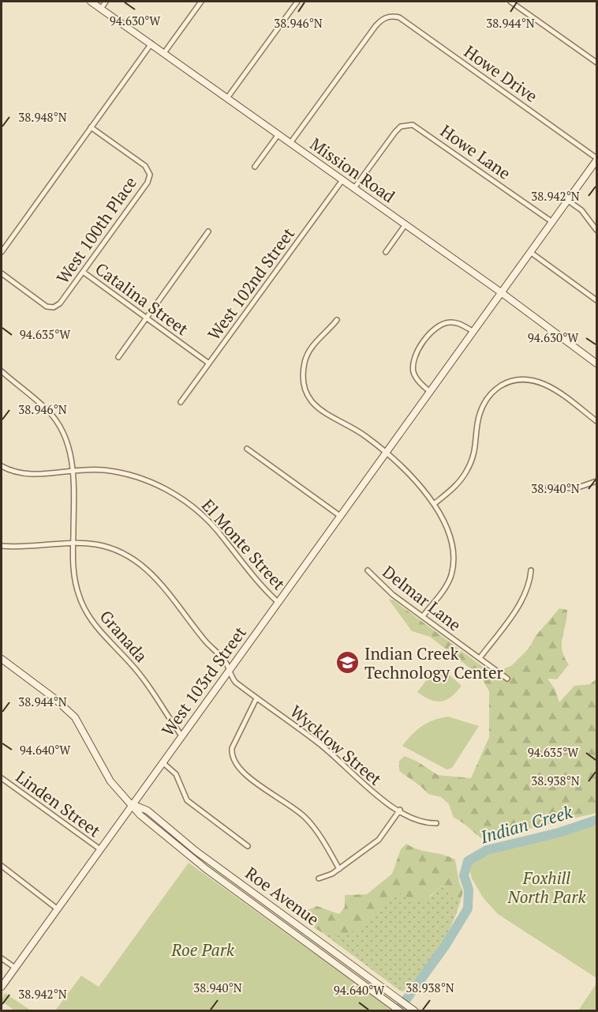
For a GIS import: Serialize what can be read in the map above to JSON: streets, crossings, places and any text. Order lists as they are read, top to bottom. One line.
{"streets":{"main road":["Mission Road","West 103rd Street","Roe Avenue"],"street":["Howe Drive","Howe Lane","West 100th Place","West 102nd Street","Catalina Street","El Monte Street","Delmar Lane","Granada","Wycklow Street","Linden Street"]},"crossings":[["Howe Drive","Mission Road"],["Howe Drive","West 103rd Street"],["Howe Lane","Mission Road"],["Howe Lane","West 103rd Street"],["Mission Road","West 102nd Street"],["Mission Road","West 103rd Street"],["West 100th Place","Catalina Street"],["West 102nd Street","Catalina Street"],["El Monte Street","West 103rd Street"],["Granada","West 103rd Street"],["Granada","Wycklow Street"],["West 103rd Street","Wycklow Street"],["West 103rd Street","Linden Street"],["West 103rd Street","Roe Avenue"]],"water":["Indian Creek"],"parks":["Foxhill North Park","Roe Park"],"places":{"school or university":["Indian Creek Technology Center"]},"coordinates":["94.630°W","38.946°N","38.944°N","38.948°N","38.942°N","94.635°W","38.940°N","94.640°W","38.938°N"]}
